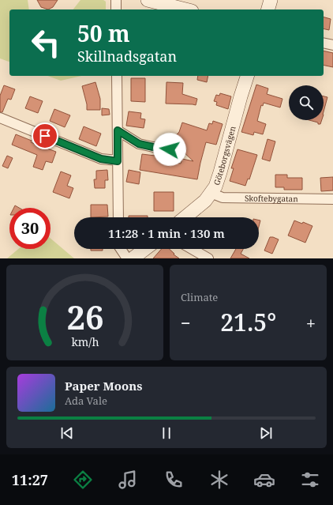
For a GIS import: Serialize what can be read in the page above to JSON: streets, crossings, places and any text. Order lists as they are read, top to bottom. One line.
{"streets":{"street":["Göteborgsvägen","Skoftebygatan"]},"crossings":[["Göteborgsvägen","Skoftebygatan"]],"page":{"turn":["50 m","Skillnadsgatan"],"limit":"30","trip":"11:28 · 1 min · 130 m","tile":"Climate","heat":["−","21.5°","+"],"song":["Paper Moons","Ada Vale"],"tabs":"11:27","gauge":["26","km/h"]}}
